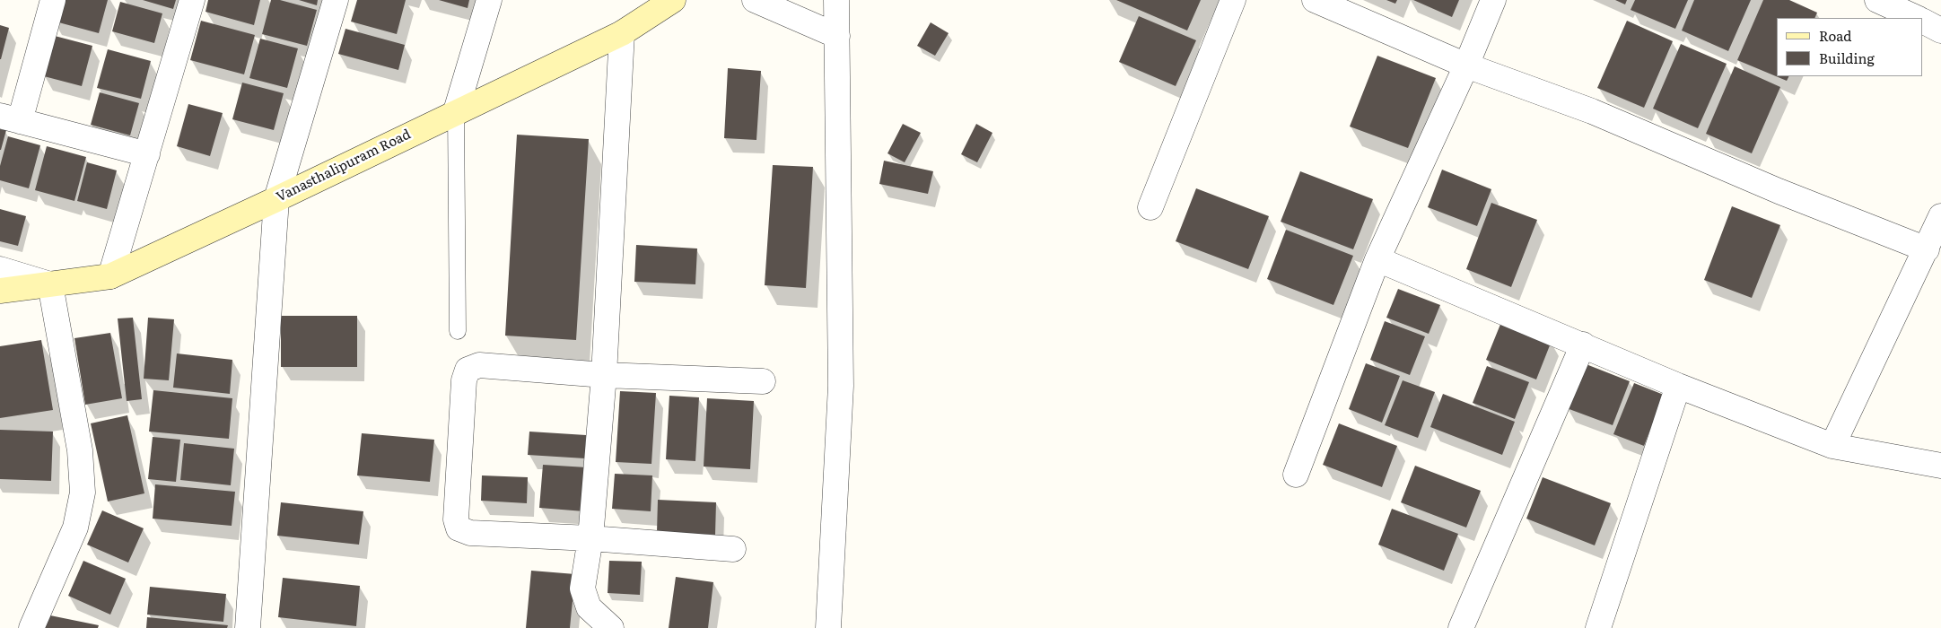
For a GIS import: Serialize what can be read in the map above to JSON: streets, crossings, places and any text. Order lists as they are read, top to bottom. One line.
{"streets":{"street":["Vanasthalipuram Road"]},"legend":["Road","Building"]}
